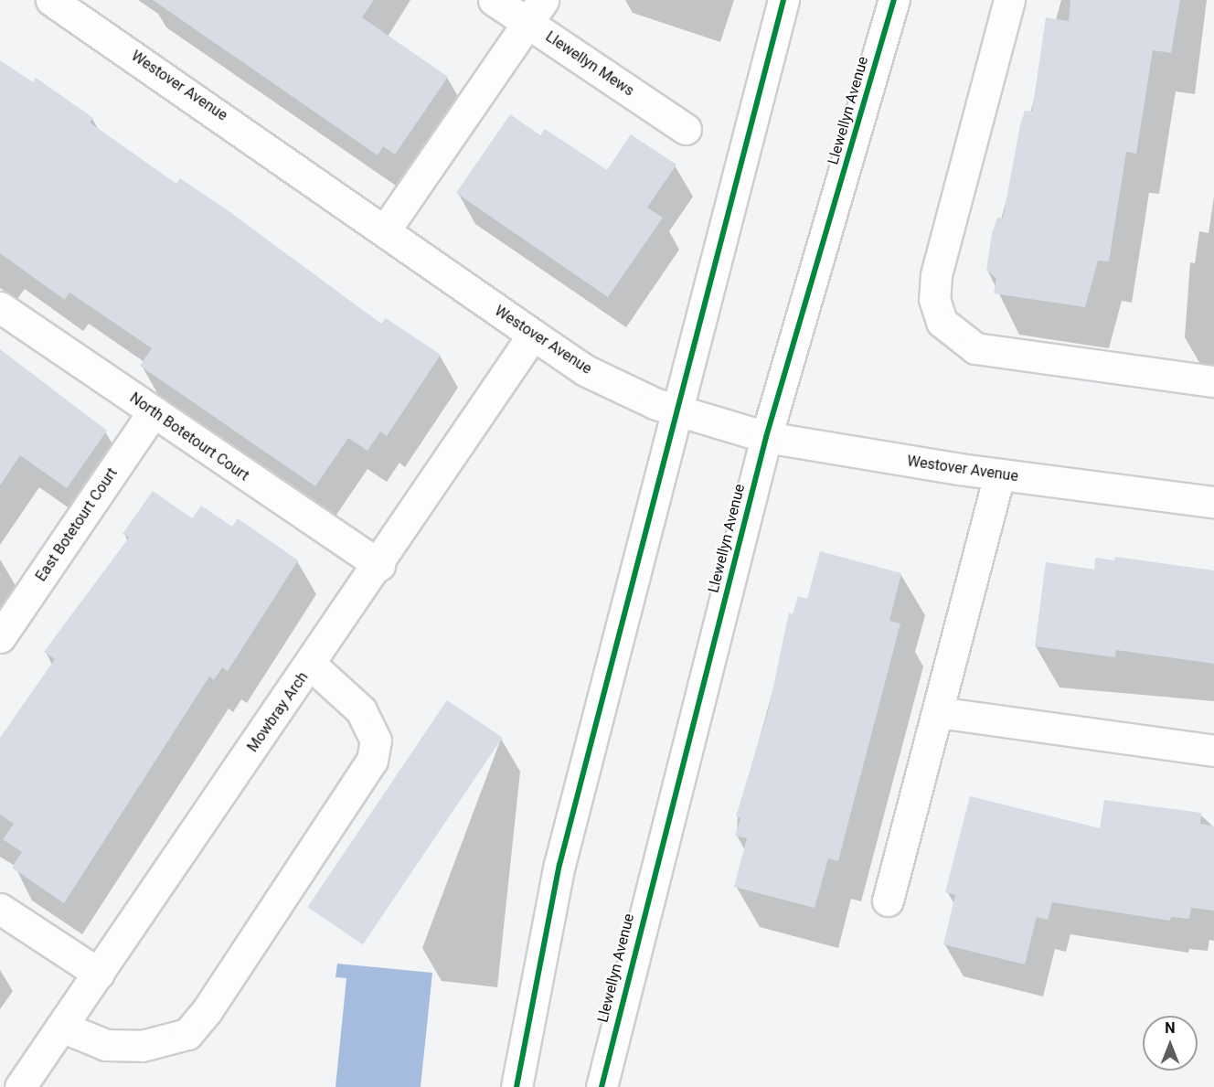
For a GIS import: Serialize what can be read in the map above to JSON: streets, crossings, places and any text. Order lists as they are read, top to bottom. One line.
{"streets":{"street":["Llewellyn Mews","Westover Avenue","Llewellyn Avenue","North Botetourt Court","East Botetourt Court","Mowbray Arch"]},"crossings":[["Westover Avenue","Llewellyn Avenue"],["Westover Avenue","Mowbray Arch"],["North Botetourt Court","East Botetourt Court"],["North Botetourt Court","Mowbray Arch"]],"north":"top"}
